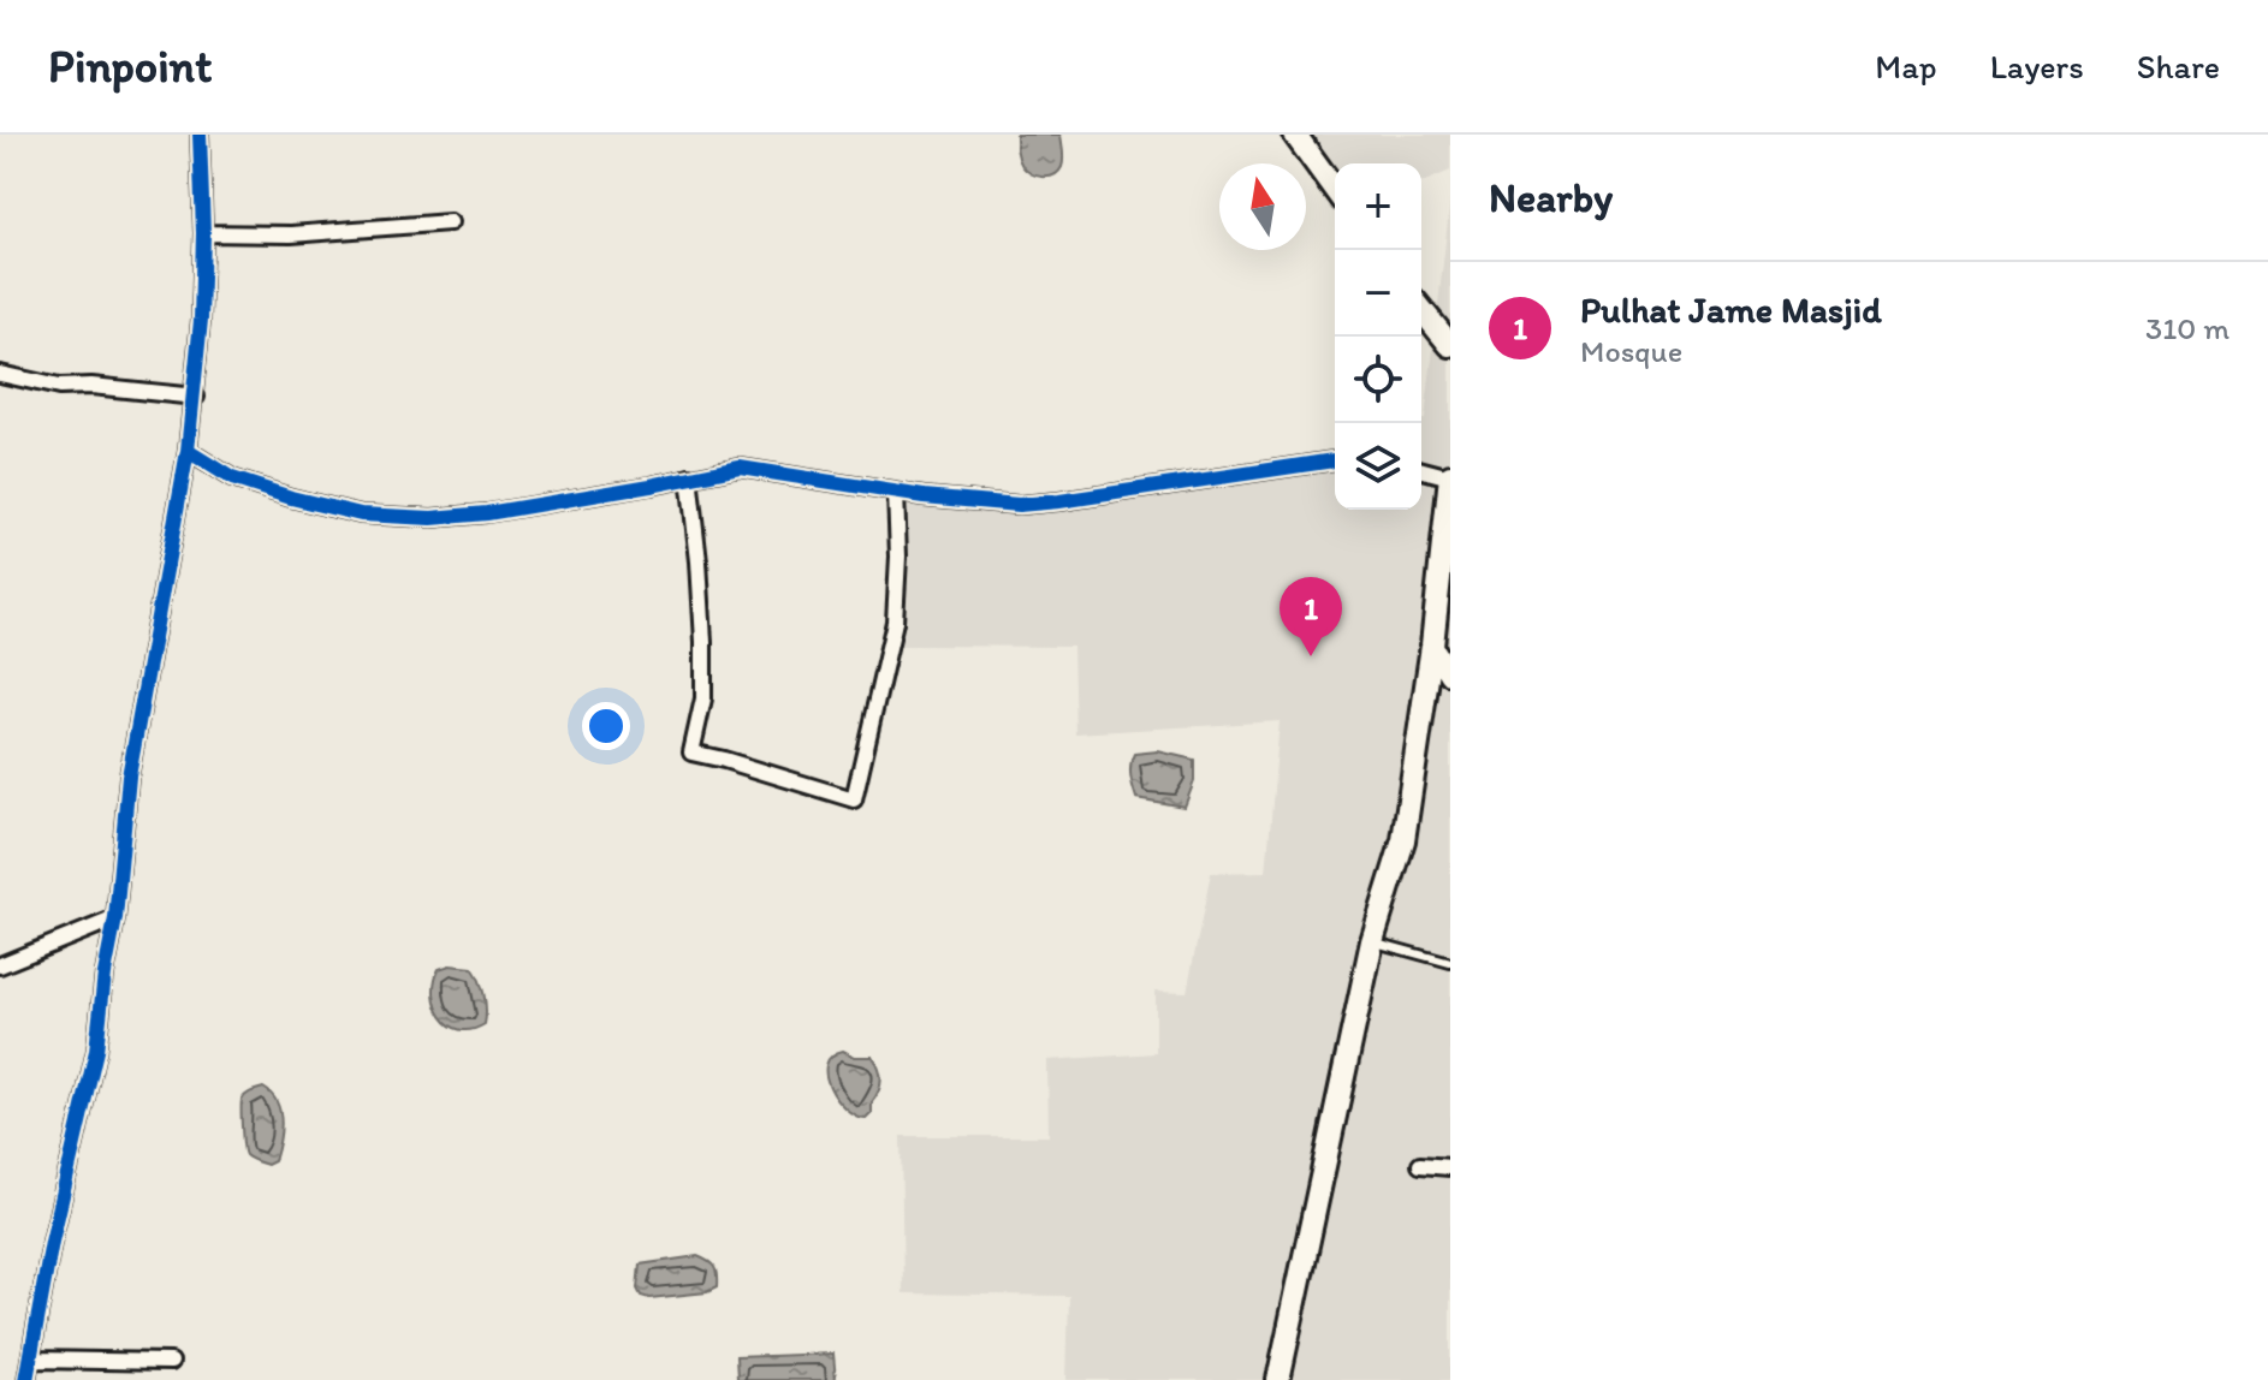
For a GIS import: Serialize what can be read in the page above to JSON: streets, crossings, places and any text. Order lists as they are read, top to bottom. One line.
{"north":"top","page":{"header":"Pinpoint","nav":["Map","Layers","Share"],"heading":"Nearby","map_buttons":["+","−"],"list":[{"mark":"1","name":"Pulhat Jame Masjid","note":"Mosque","value":"310 m"}],"pins":"1"}}
